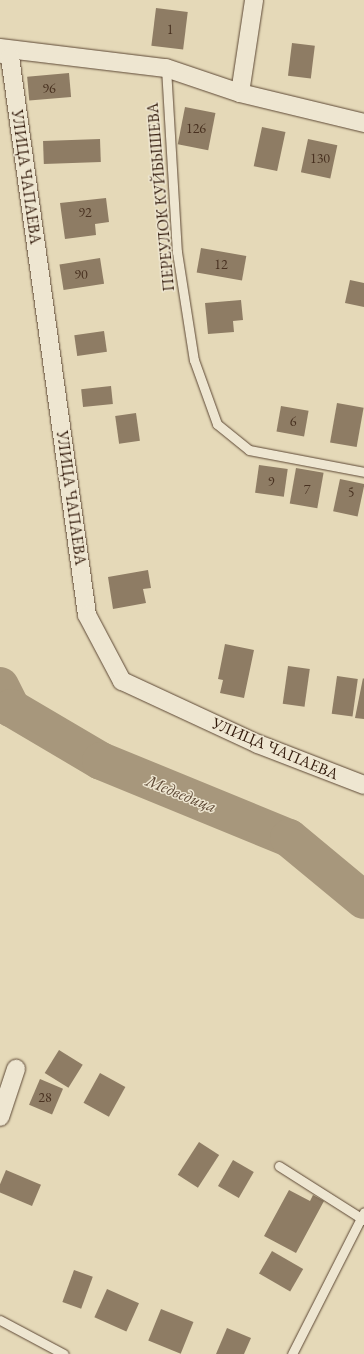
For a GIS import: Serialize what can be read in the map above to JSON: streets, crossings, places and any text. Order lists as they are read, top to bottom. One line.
{"streets":{"street":["УЛИЦА ЧАПАЕВА"],"lane":["ПЕРЕУЛОК КУЙБЫШЕВА"]},"water":["Медведица"],"house_numbers":["1","96","126","130","92","12","90","6","9","7","5","28"]}
